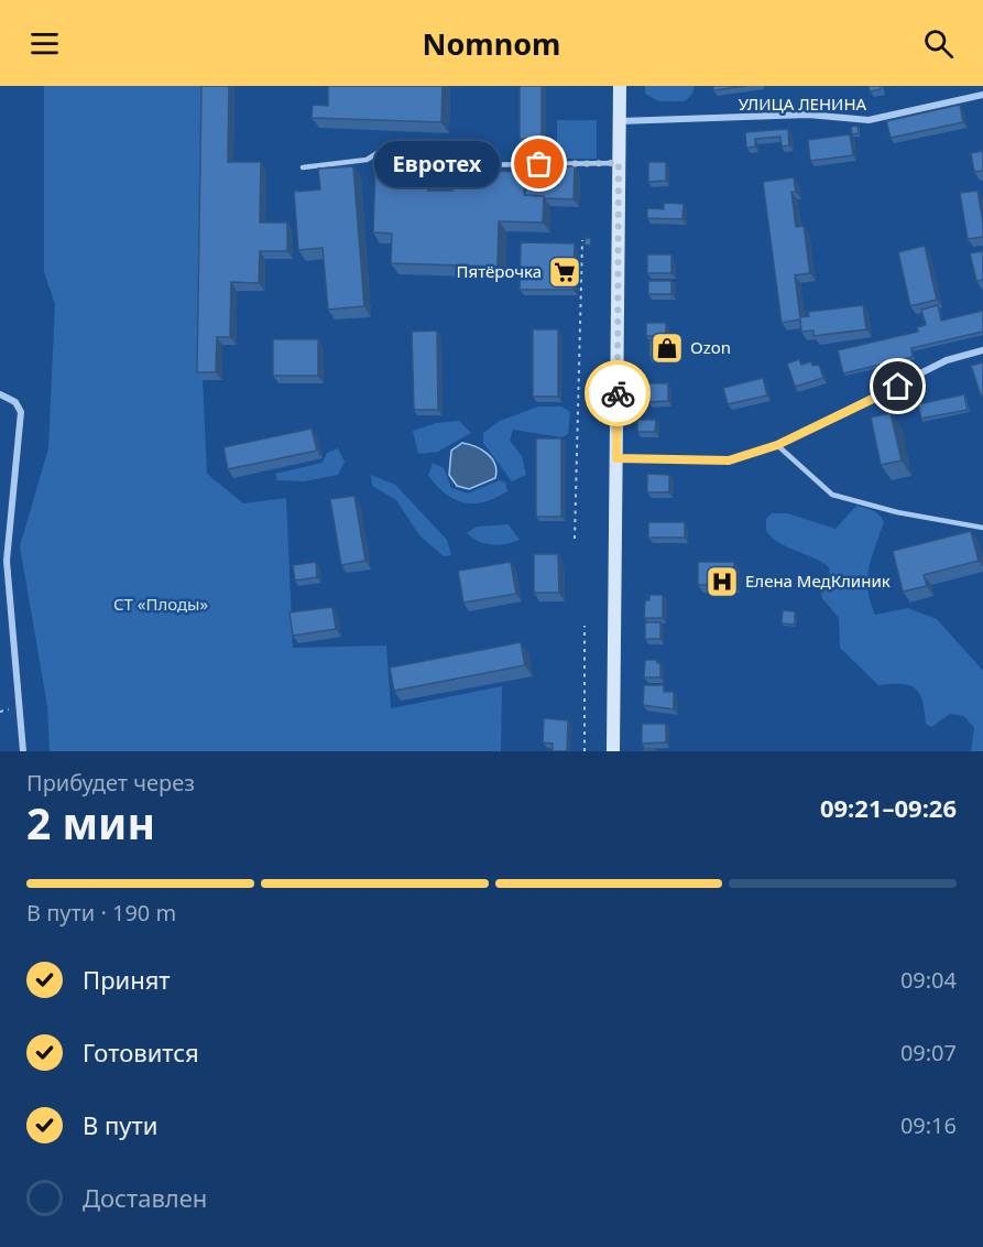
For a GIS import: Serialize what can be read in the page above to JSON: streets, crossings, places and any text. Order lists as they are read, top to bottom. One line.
{"streets":{"street":["УЛИЦА ЛЕНИНА"]},"parks":["СТ «Плоды»"],"places":{"other":["Евротех"],"supermarket":["Пятёрочка"],"shop":["Ozon"],"hospital":["Елена МедКлиник"]},"page":{"header":"Nomnom","bubble":"Евротех","heading":["2 мин","Прибудет через","09:21–09:26"],"bar":"В пути · 190 m","list":[["Принят","09:04"],["Готовится","09:07"],["В пути","09:16"],"Доставлен"]}}
